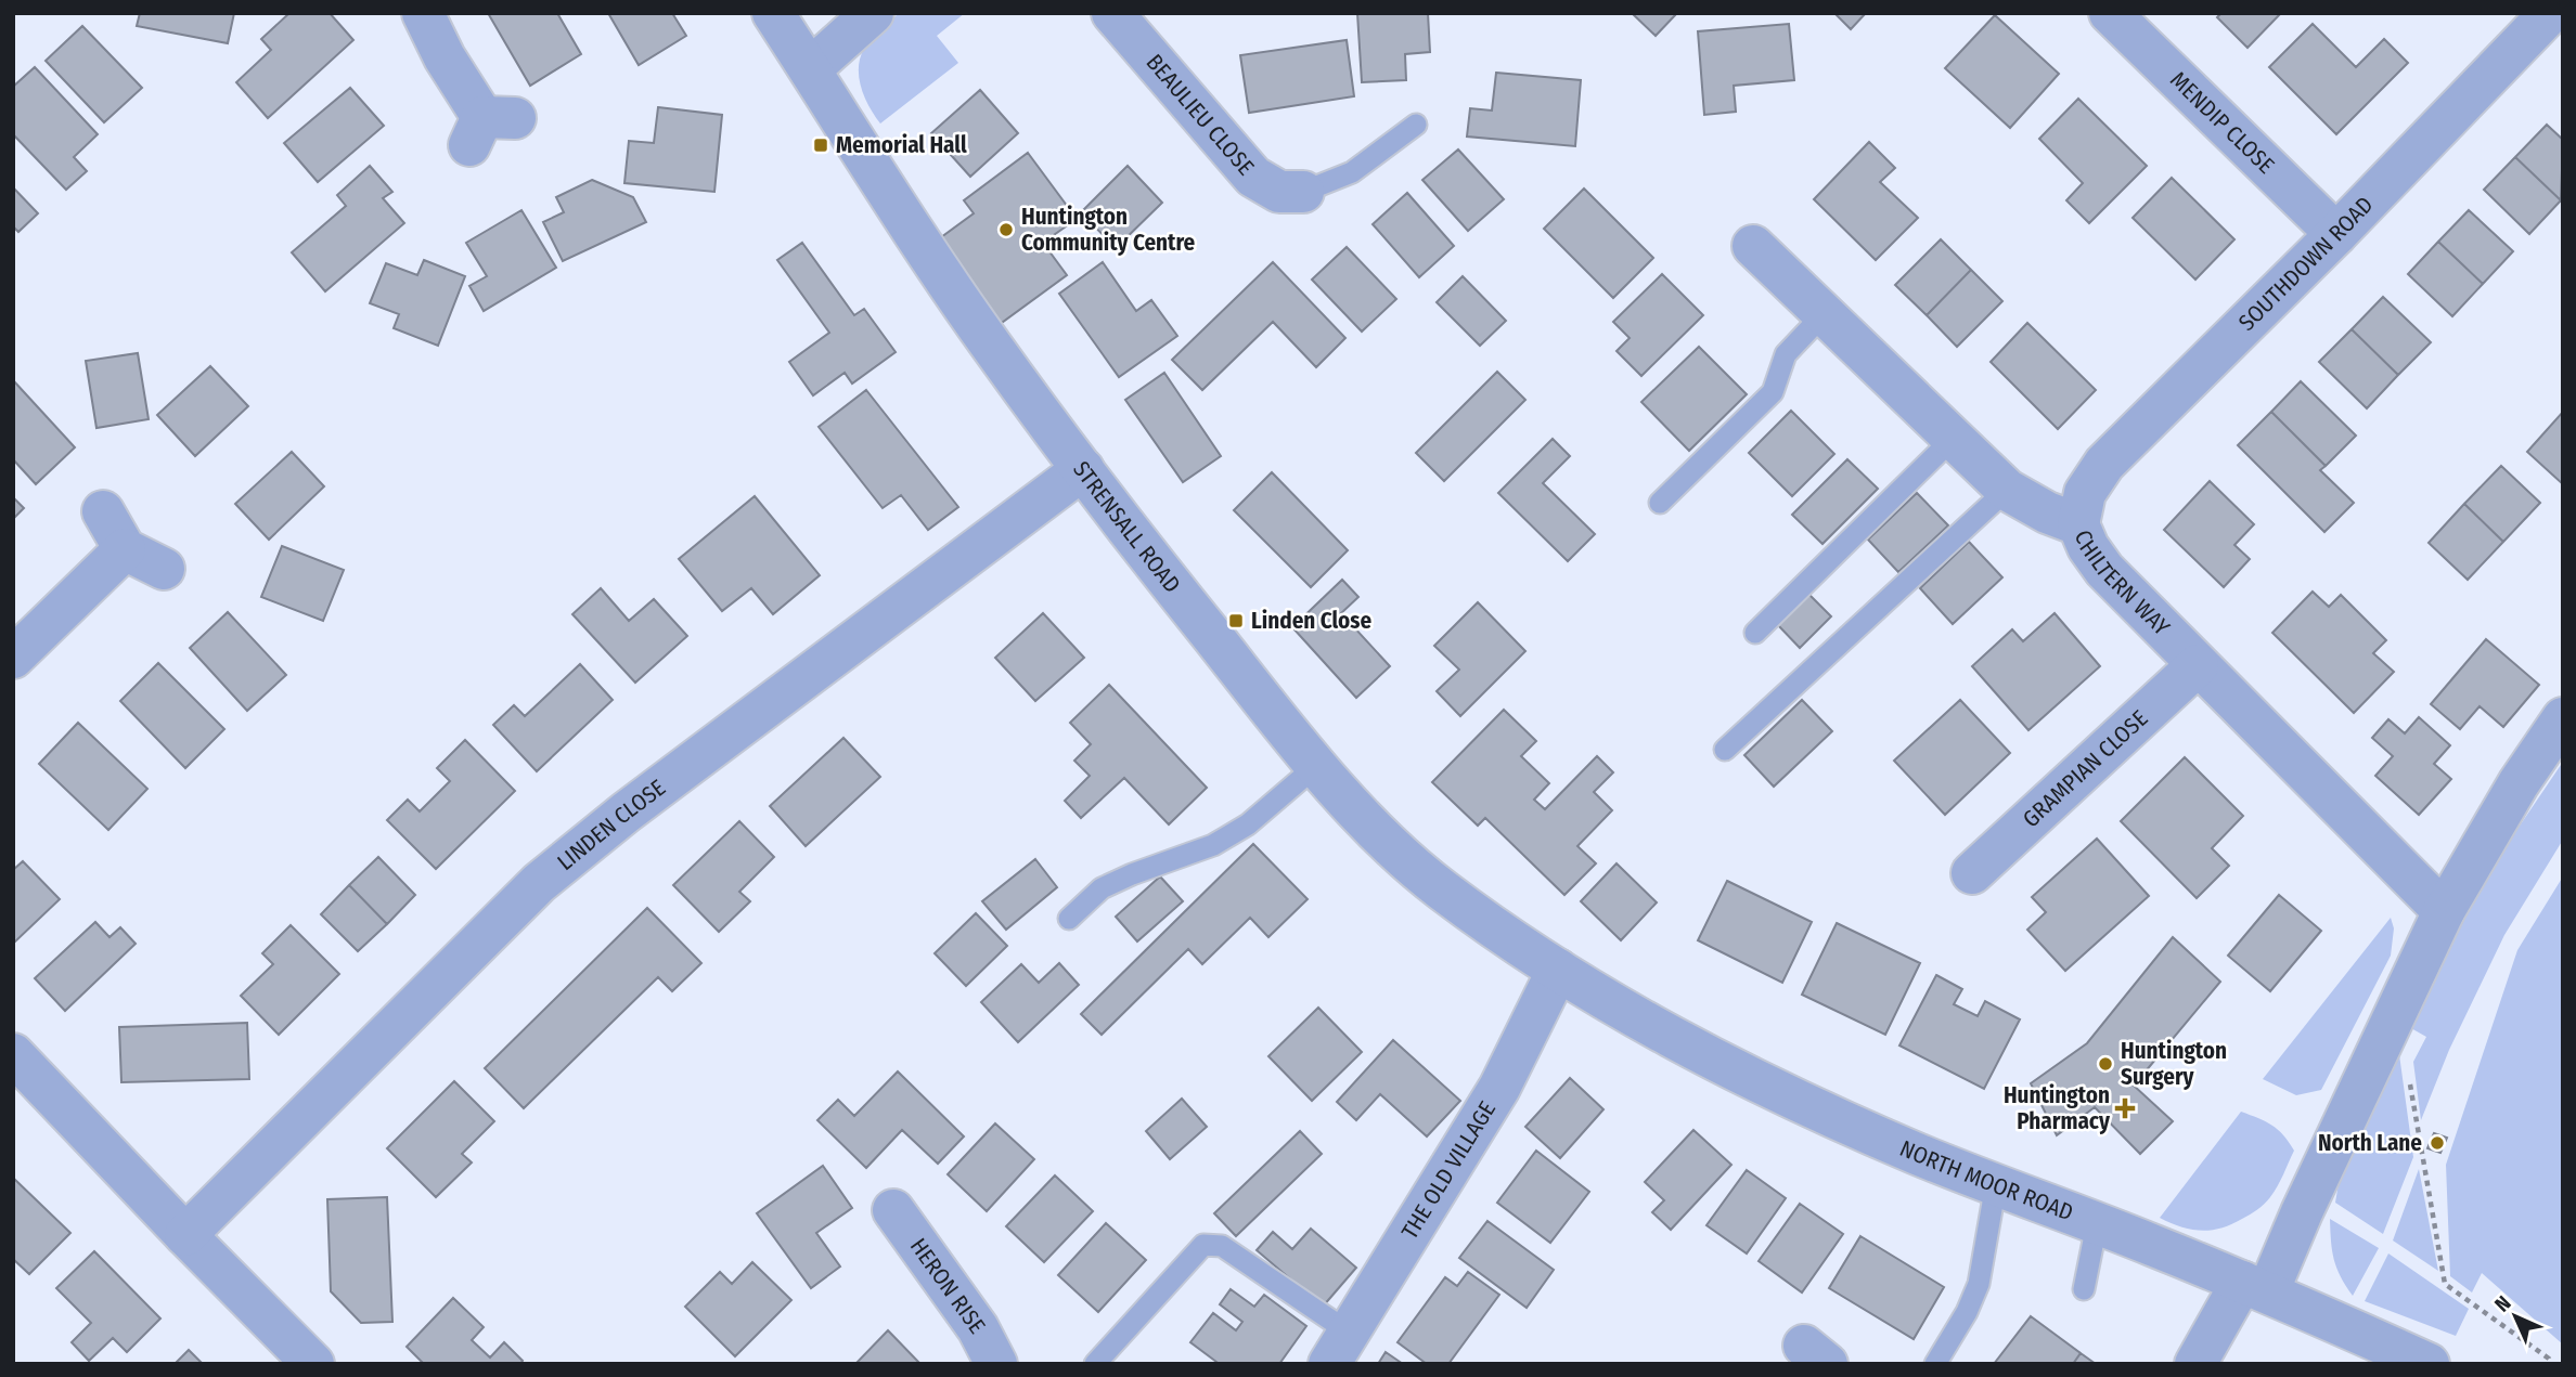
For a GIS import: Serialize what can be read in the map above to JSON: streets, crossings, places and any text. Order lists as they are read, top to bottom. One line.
{"streets":{"street":["BEAULIEU CLOSE","MENDIP CLOSE","SOUTHDOWN ROAD","STRENSALL ROAD","CHILTERN WAY","GRAMPIAN CLOSE","LINDEN CLOSE","THE OLD VILLAGE","NORTH MOOR ROAD","HERON RISE"]},"crossings":[["MENDIP CLOSE","SOUTHDOWN ROAD"],["SOUTHDOWN ROAD","CHILTERN WAY"],["STRENSALL ROAD","LINDEN CLOSE"],["STRENSALL ROAD","THE OLD VILLAGE"],["STRENSALL ROAD","NORTH MOOR ROAD"],["CHILTERN WAY","GRAMPIAN CLOSE"],["THE OLD VILLAGE","NORTH MOOR ROAD"]],"places":{"transit":["Memorial Hall","Linden Close"],"other":["Huntington Community Centre","Huntington Surgery","North Lane"],"health":["Huntington Pharmacy"]},"north":"top left"}
